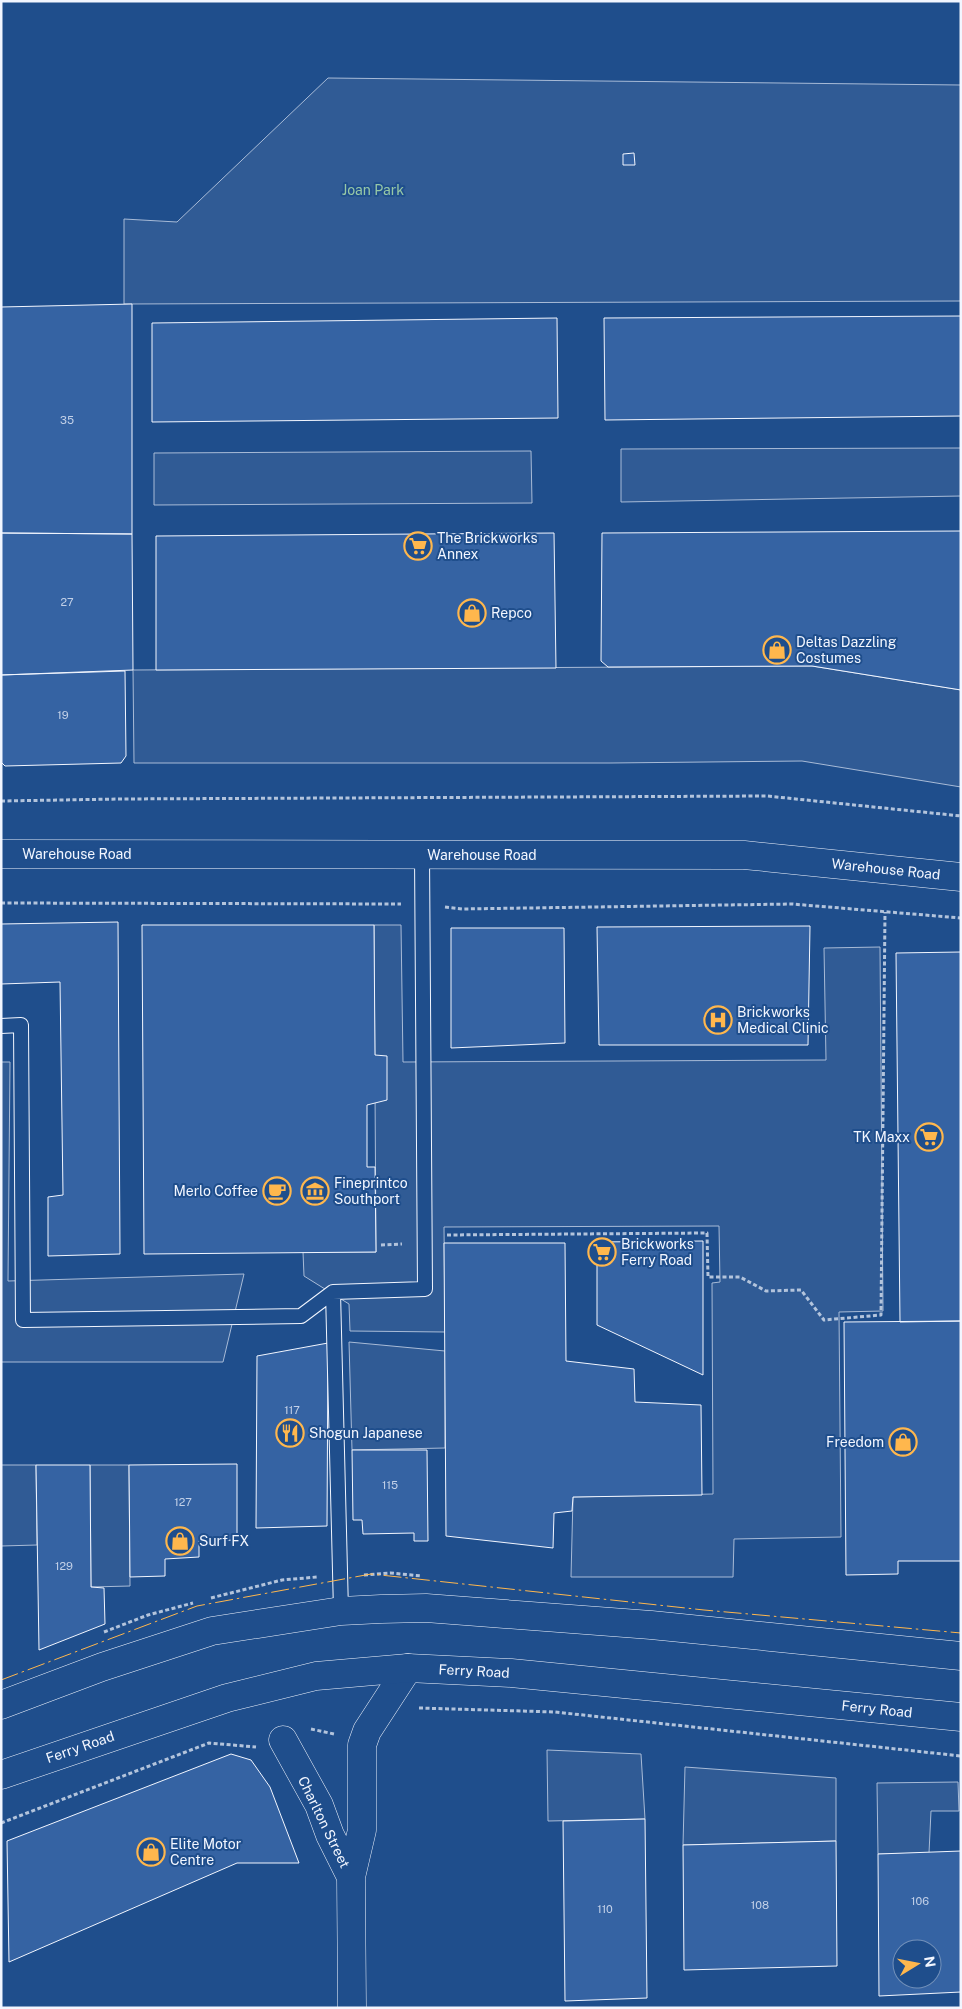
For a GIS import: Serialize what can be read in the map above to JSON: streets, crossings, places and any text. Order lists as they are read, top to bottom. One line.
{"streets":{"main road":["Warehouse Road","Ferry Road","Charlton Street"]},"crossings":[["Ferry Road","Charlton Street"]],"parks":["Joan Park"],"places":{"supermarket":["The Brickworks Annex","TK Maxx","Brickworks Ferry Road"],"shop":["Repco","Deltas Dazzling Costumes","Freedom","Surf FX","Elite Motor Centre"],"hospital":["Brickworks Medical Clinic"],"cafe":["Merlo Coffee"],"museum":["Fineprintco Southport"],"restaurant":["Shogun Japanese"]},"house_numbers":["35","27","19","117","115","127","129","106","108","110"],"north":"right"}
